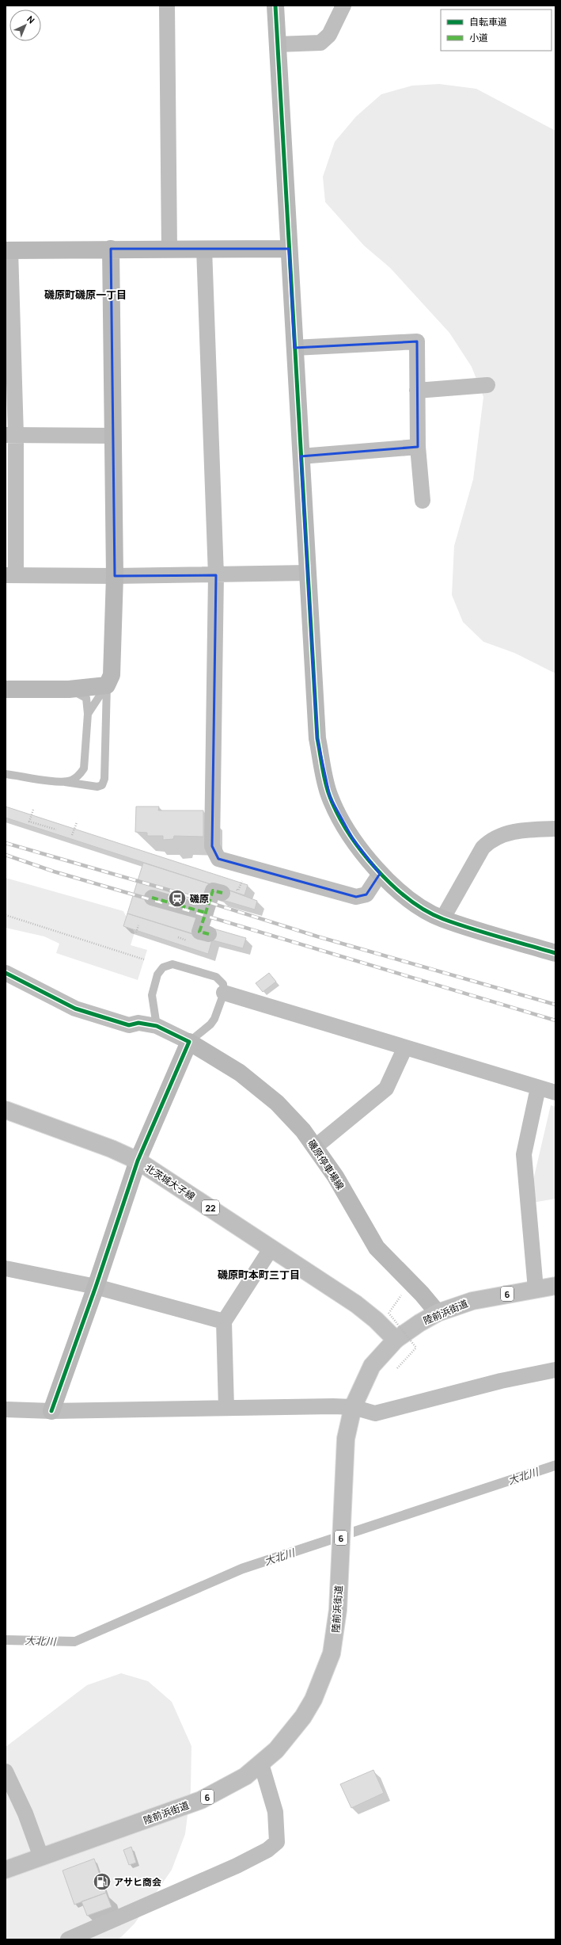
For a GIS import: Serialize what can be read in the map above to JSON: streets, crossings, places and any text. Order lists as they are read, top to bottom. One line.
{"streets":{"main road":["北茨城大子線","22","6","陸前浜街道"],"street":["磯原停車場線"]},"crossings":[["磯原停車場線","陸前浜街道"],["北茨城大子線","陸前浜街道"]],"districts":["磯原町磯原一丁目","磯原町本町三丁目"],"water":["大北川"],"places":{"station":["磯原"],"fuel station":["アサヒ商会"]},"legend":["自転車道","小道"],"north":"top right"}
